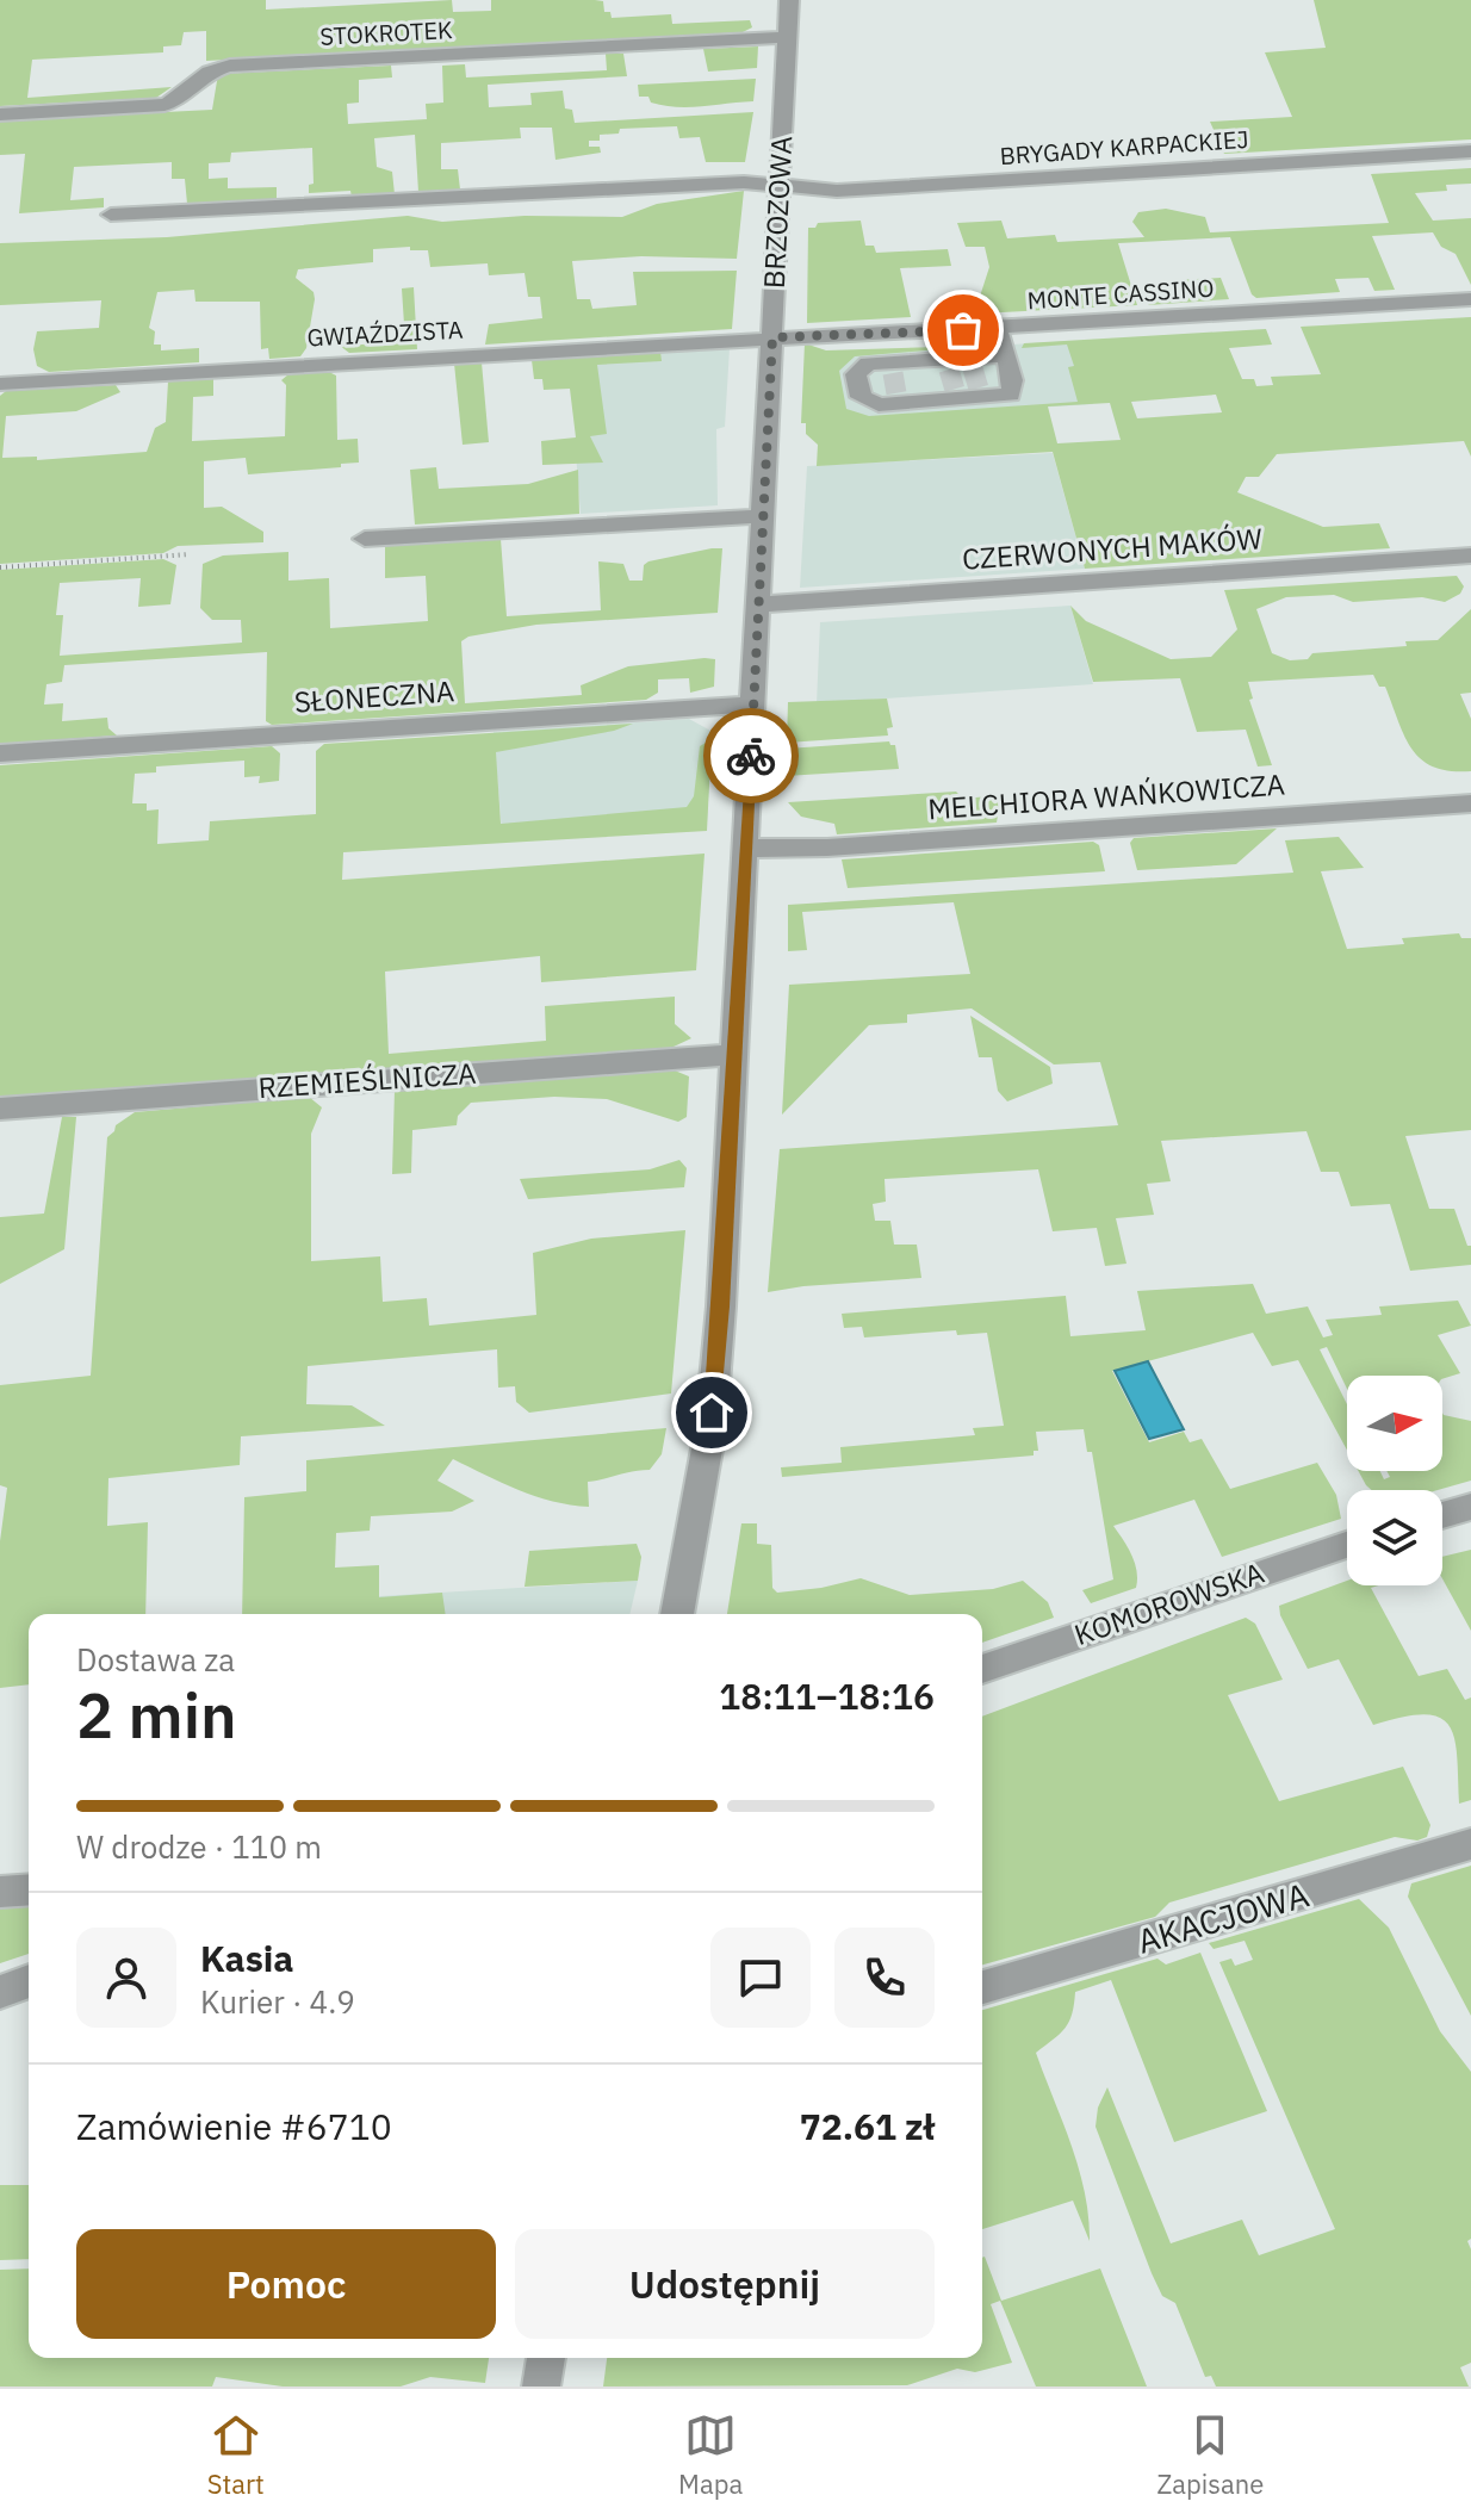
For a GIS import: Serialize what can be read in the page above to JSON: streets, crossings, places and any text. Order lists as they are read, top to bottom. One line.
{"streets":{"street":["STOKROTEK","BRYGADY KARPACKIEJ","BRZOZOWA","MONTE CASSINO","GWIAŹDZISTA","CZERWONYCH MAKÓW","SŁONECZNA","MELCHIORA WAŃKOWICZA","RZEMIEŚLNICZA","KOMOROWSKA","AKACJOWA"]},"crossings":[["STOKROTEK","BRZOZOWA"],["BRYGADY KARPACKIEJ","BRZOZOWA"],["BRZOZOWA","MONTE CASSINO"],["BRZOZOWA","GWIAŹDZISTA"],["BRZOZOWA","CZERWONYCH MAKÓW"],["BRZOZOWA","SŁONECZNA"],["BRZOZOWA","MELCHIORA WAŃKOWICZA"],["BRZOZOWA","RZEMIEŚLNICZA"],["MONTE CASSINO","GWIAŹDZISTA"]],"north":"right","page":{"heading":["2 min","Dostawa za","18:11–18:16"],"panel":["Kasia","Kurier · 4.9","Zamówienie #6710","72.61 zł"],"bar":"W drodze · 110 m","buttons":["Pomoc","Udostępnij"],"tabs":["Start","Mapa","Zapisane"]}}
